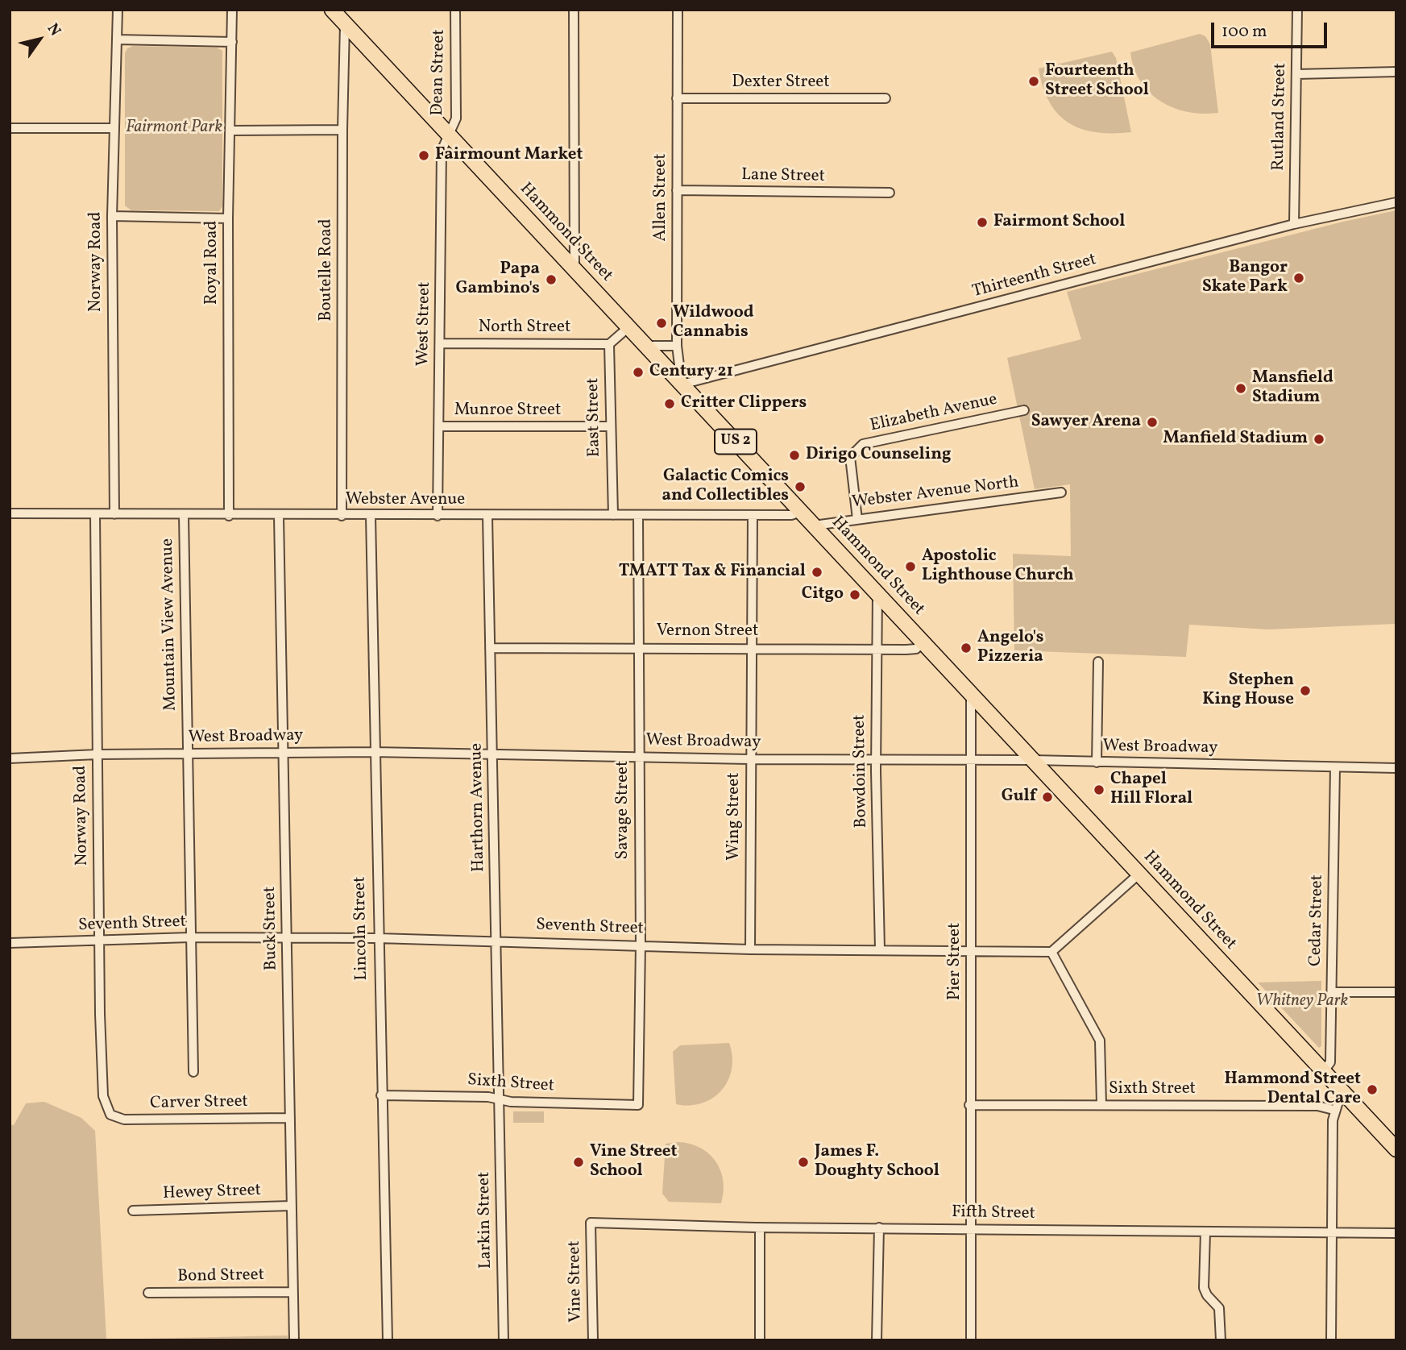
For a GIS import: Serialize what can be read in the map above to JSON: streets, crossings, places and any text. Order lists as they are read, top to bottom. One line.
{"streets":{"main road":["Hammond Street","US 2"],"street":["Dean Street","Dexter Street","Rutland Street","Lane Street","Allen Street","Norway Road","Royal Road","Boutelle Road","Thirteenth Street","West Street","North Street","Munroe Street","Elizabeth Avenue","East Street","Webster Avenue North","Webster Avenue","Mountain View Avenue","Vernon Street","West Broadway","Bowdoin Street","Harthorn Avenue","Savage Street","Wing Street","Cedar Street","Seventh Street","Buck Street","Lincoln Street","Pier Street","Sixth Street","Carver Street","Hewey Street","Fifth Street","Larkin Street","Bond Street","Vine Street"]},"crossings":[["Dean Street","Hammond Street"],["Dean Street","West Street"],["Dexter Street","Allen Street"],["Rutland Street","Thirteenth Street"],["Lane Street","Allen Street"],["Allen Street","Hammond Street"],["Allen Street","Thirteenth Street"],["Hammond Street","Boutelle Road"],["Hammond Street","Thirteenth Street"],["Hammond Street","West Street"],["Hammond Street","Webster Avenue North"],["Hammond Street","Webster Avenue"],["Hammond Street","Vernon Street"],["Hammond Street","West Broadway"],["Hammond Street","Bowdoin Street"],["Hammond Street","Cedar Street"],["Hammond Street","Pier Street"],["Norway Road","Webster Avenue"],["Norway Road","West Broadway"],["Norway Road","Seventh Street"],["Norway Road","Carver Street"],["Royal Road","Webster Avenue"],["Boutelle Road","Webster Avenue"],["West Street","North Street"],["West Street","Munroe Street"],["West Street","Webster Avenue"],["North Street","East Street"],["Munroe Street","East Street"],["Elizabeth Avenue","Webster Avenue North"],["East Street","Webster Avenue"],["Webster Avenue","Mountain View Avenue"],["Webster Avenue","Harthorn Avenue"],["Webster Avenue","Savage Street"],["Webster Avenue","Wing Street"],["Webster Avenue","Buck Street"],["Webster Avenue","Lincoln Street"],["Mountain View Avenue","West Broadway"],["Mountain View Avenue","Seventh Street"],["Vernon Street","Bowdoin Street"],["Vernon Street","Harthorn Avenue"],["Vernon Street","Savage Street"],["Vernon Street","Wing Street"],["West Broadway","Bowdoin Street"],["West Broadway","Harthorn Avenue"],["West Broadway","Savage Street"],["West Broadway","Wing Street"],["West Broadway","Cedar Street"],["West Broadway","Buck Street"],["West Broadway","Lincoln Street"],["West Broadway","Pier Street"],["Bowdoin Street","Seventh Street"],["Harthorn Avenue","Seventh Street"],["Harthorn Avenue","Sixth Street"],["Harthorn Avenue","Larkin Street"],["Savage Street","Seventh Street"],["Savage Street","Sixth Street"],["Wing Street","Seventh Street"],["Seventh Street","Buck Street"],["Seventh Street","Lincoln Street"],["Seventh Street","Pier Street"],["Buck Street","Carver Street"],["Buck Street","Hewey Street"],["Buck Street","Bond Street"],["Lincoln Street","Sixth Street"],["Pier Street","Sixth Street"],["Pier Street","Fifth Street"],["Sixth Street","Larkin Street"],["Fifth Street","Vine Street"]],"parks":["Fairmont Park","Whitney Park"],"places":["Fourteenth Street School","Fairmount Market","Fairmont School","Bangor Skate Park","Papa Gambino's","Wildwood Cannabis","Century 21","Mansfield Stadium","Critter Clippers","Sawyer Arena","Manfield Stadium","Dirigo Counseling","Galactic Comics and Collectibles","Apostolic Lighthouse Church","TMATT Tax & Financial","Citgo","Angelo's Pizzeria","Stephen King House","Chapel Hill Floral","Gulf","Hammond Street Dental Care","Vine Street School","James F. Doughty School"],"scale_bar":"100 m","north":"top right"}
